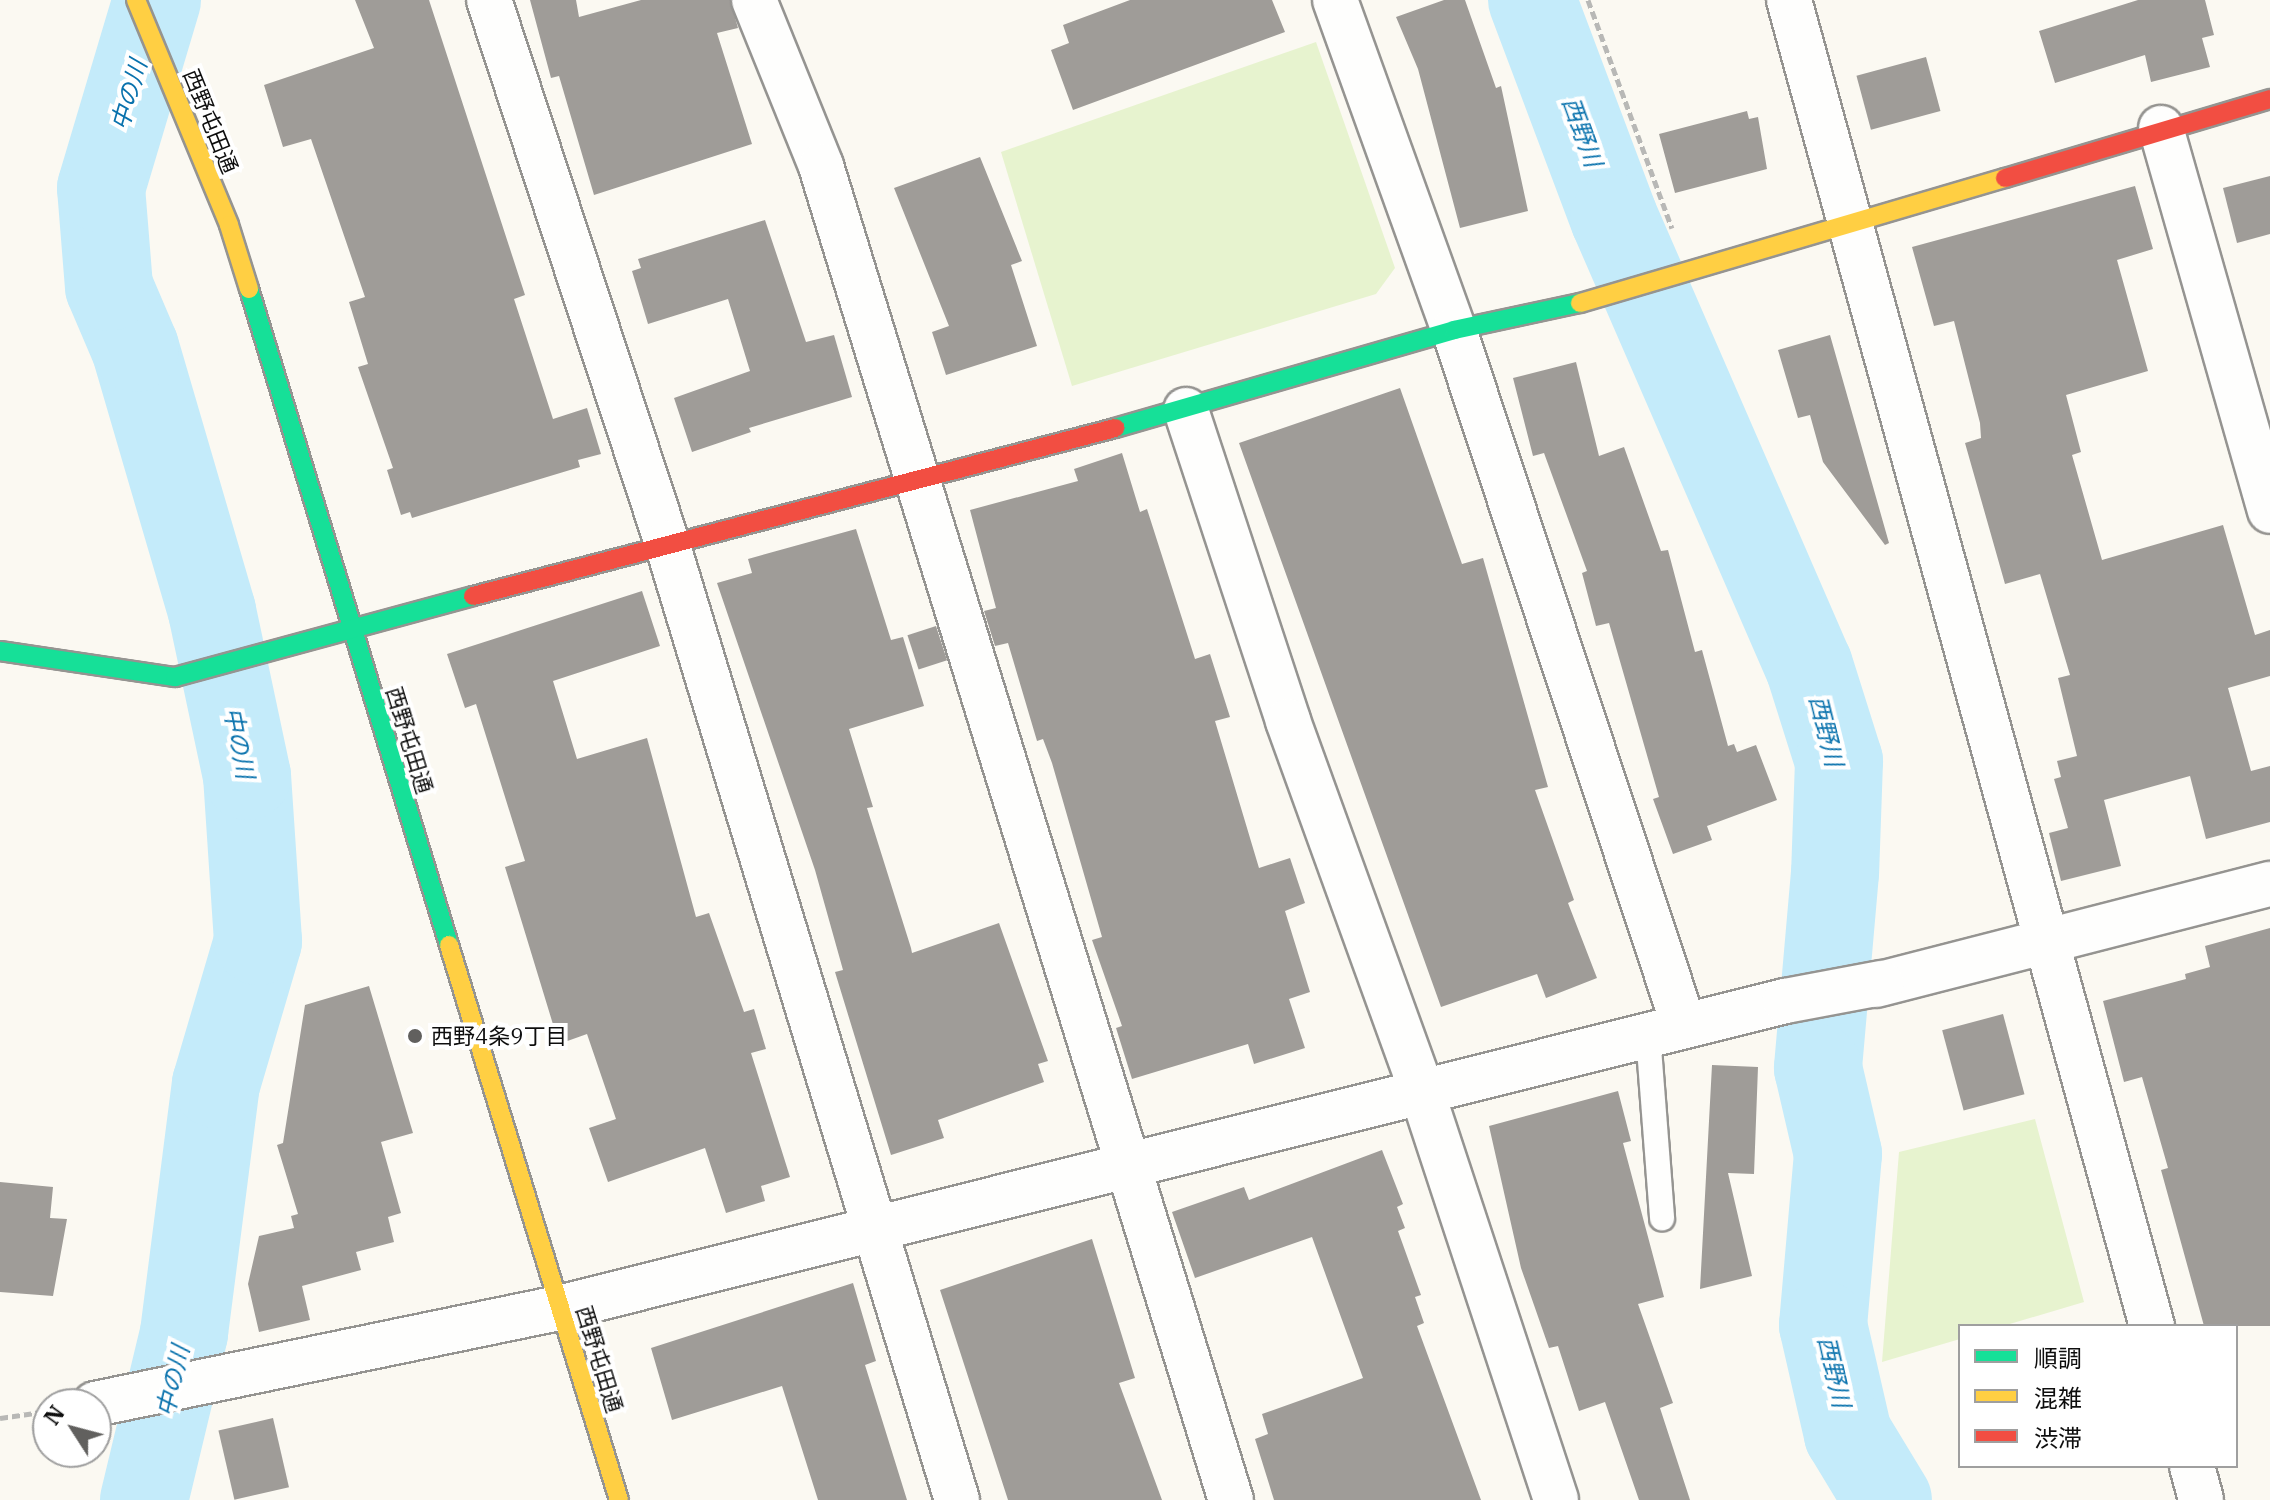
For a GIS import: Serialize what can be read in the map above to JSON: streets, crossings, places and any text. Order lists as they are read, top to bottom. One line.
{"streets":{"street":["西野屯田通"]},"water":["中の川","西野川"],"places":["西野4条9丁目"],"legend":["順調","混雑","渋滞"],"north":"top left"}
